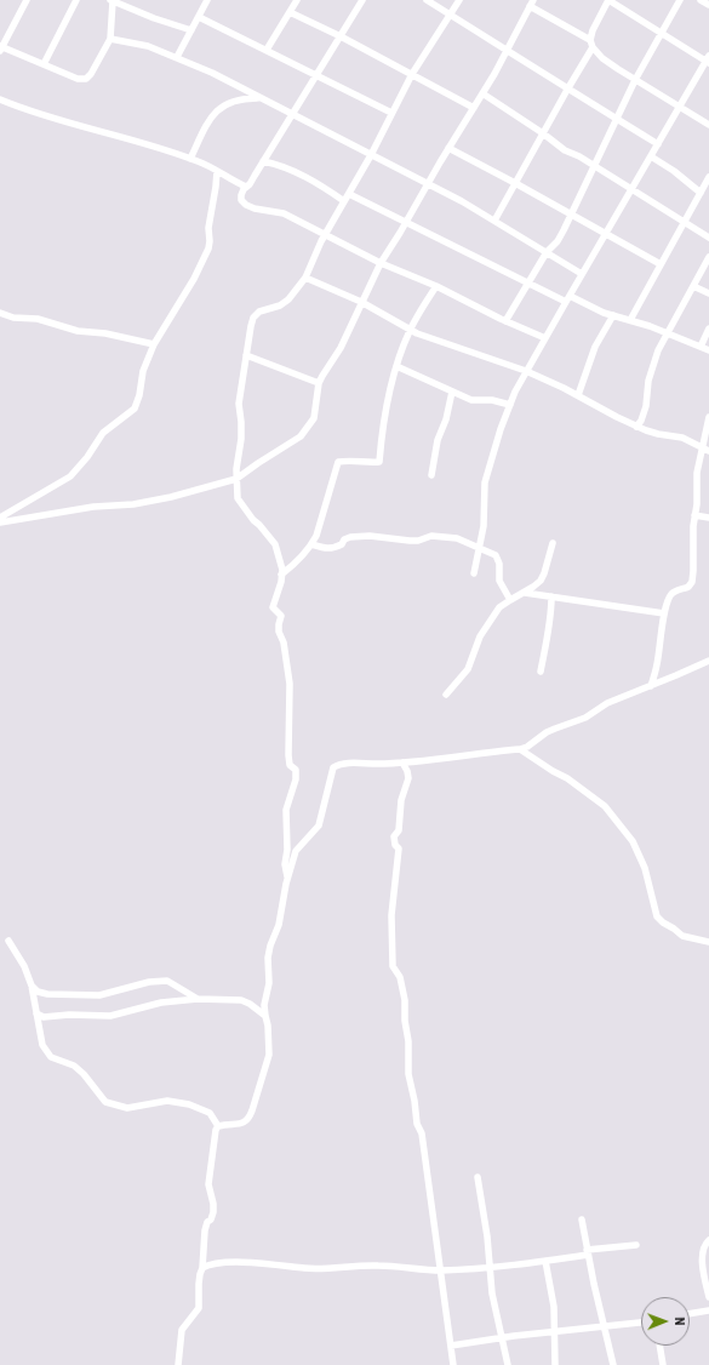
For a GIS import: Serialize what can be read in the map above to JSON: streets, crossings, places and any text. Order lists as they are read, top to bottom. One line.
{"north":"right"}
